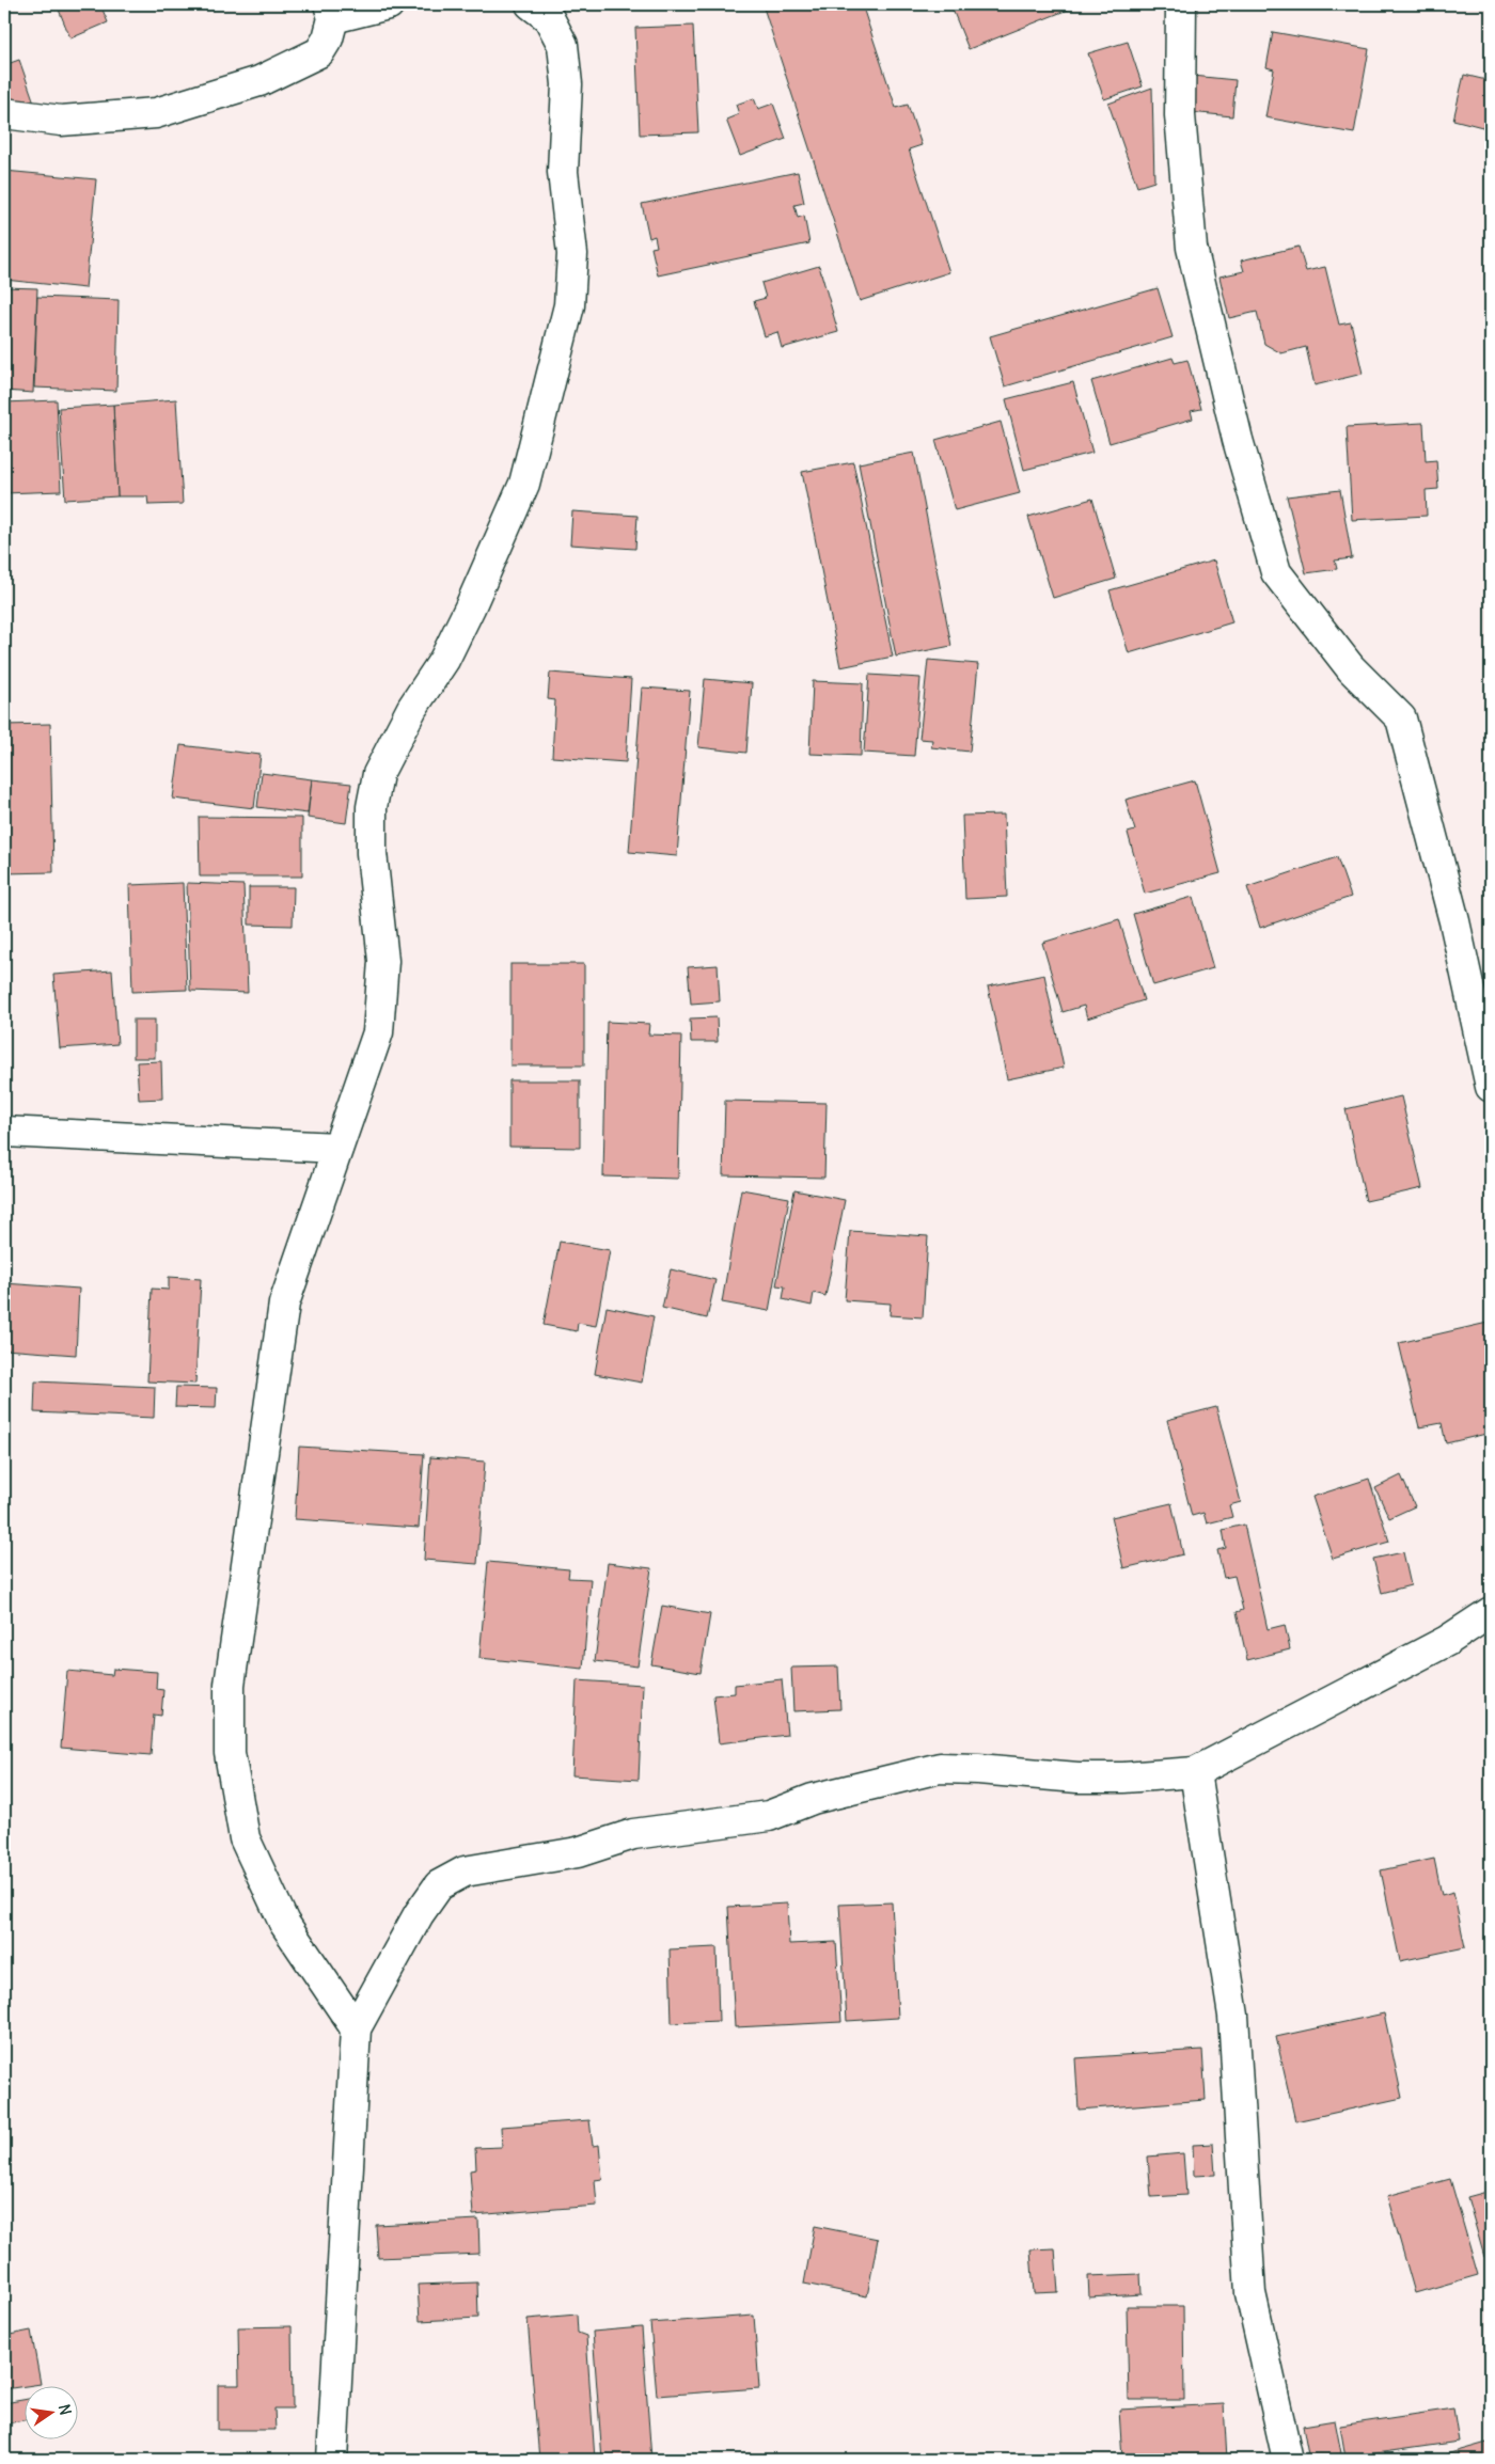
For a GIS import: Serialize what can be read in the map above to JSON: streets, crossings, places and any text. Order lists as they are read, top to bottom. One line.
{"north":"right"}
